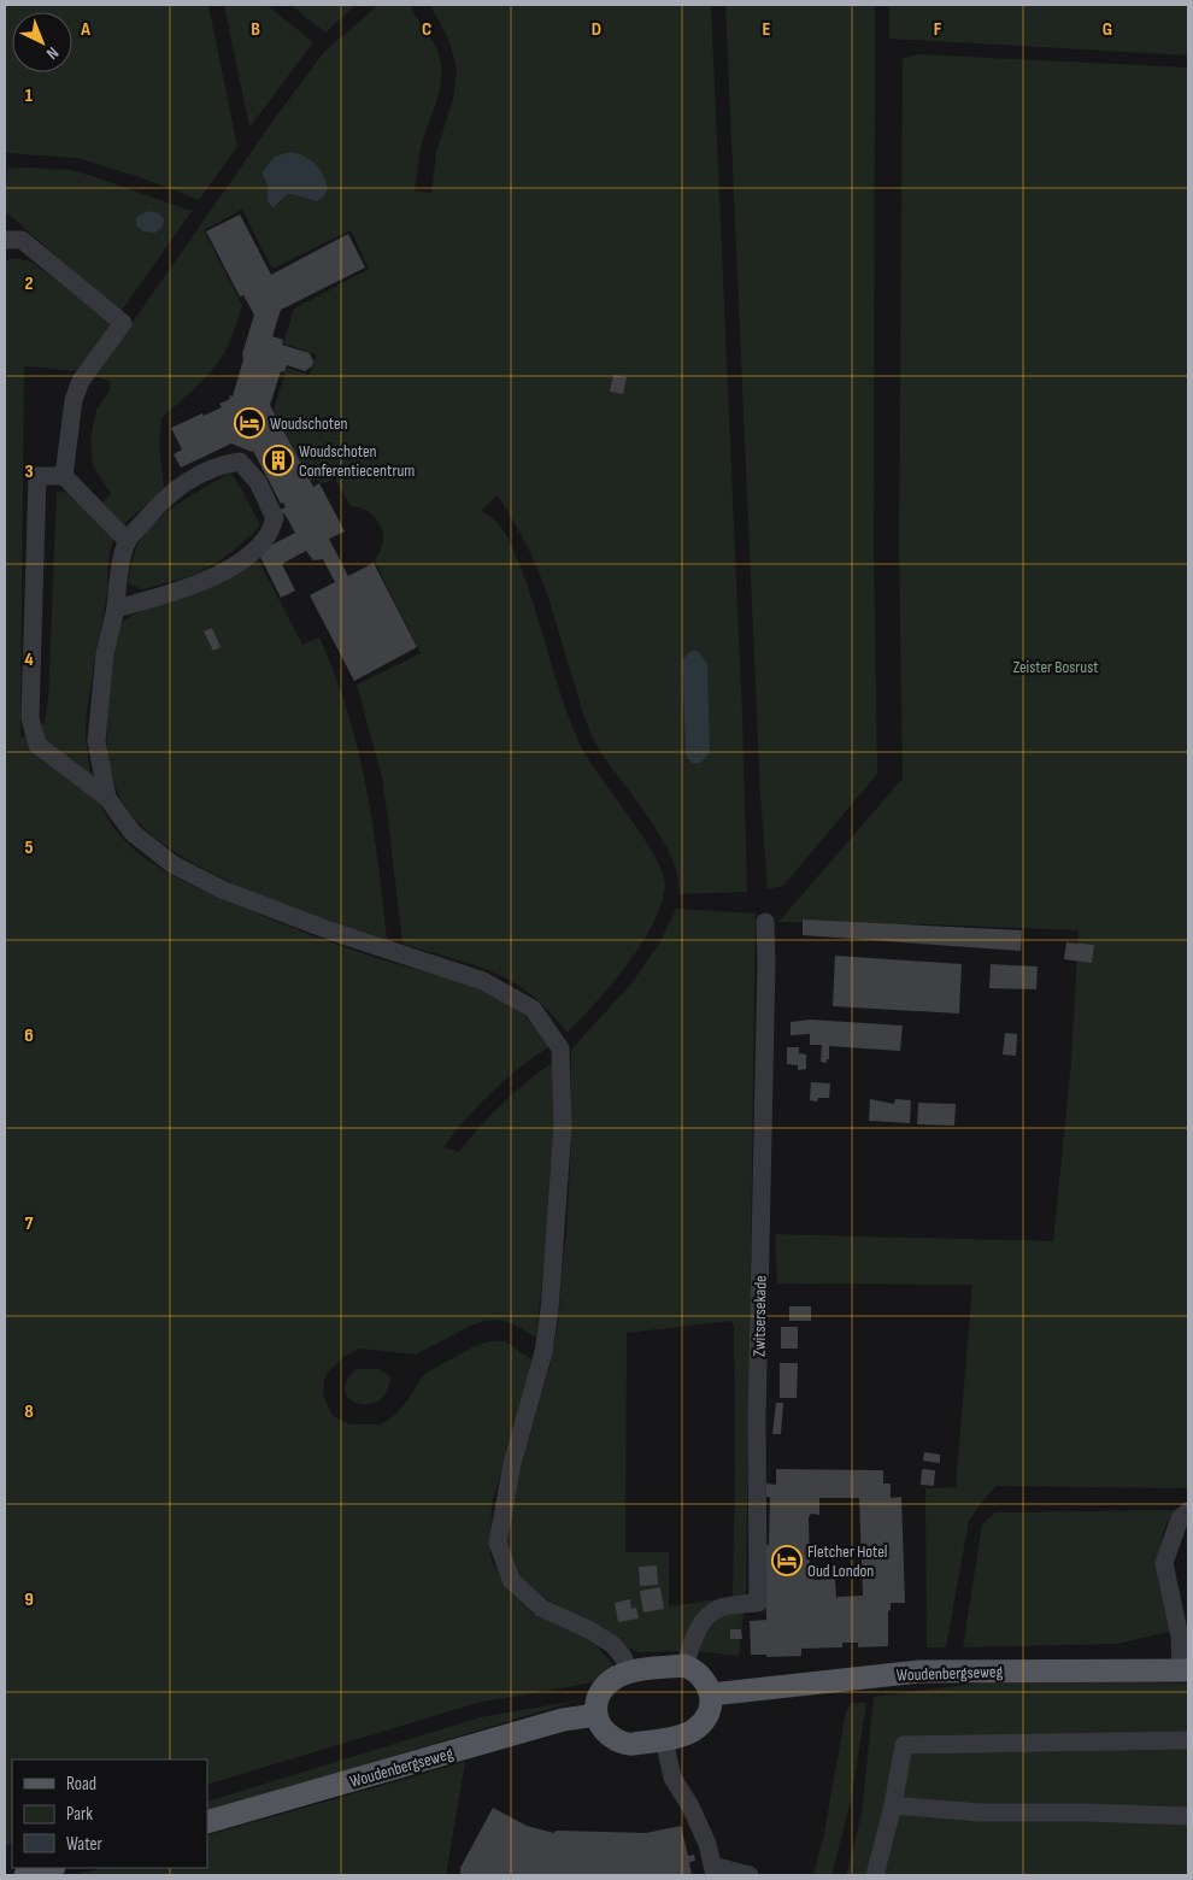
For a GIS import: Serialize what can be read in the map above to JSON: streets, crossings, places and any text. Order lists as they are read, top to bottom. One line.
{"streets":{"main road":["Woudenbergseweg"],"street":["Zwitsersekade"]},"crossings":[["Zwitsersekade","Woudenbergseweg"]],"parks":["Zeister Bosrust"],"places":{"hotel":["Woudschoten","Fletcher Hotel Oud London"],"building":["Woudschoten Conferentiecentrum"]},"legend":["Road","Park","Water"],"north":"bottom right","grid":{"columns":["A","B","C","D","E","F","G"],"rows":["1","2","3","4","5","6","7","8","9"]}}
